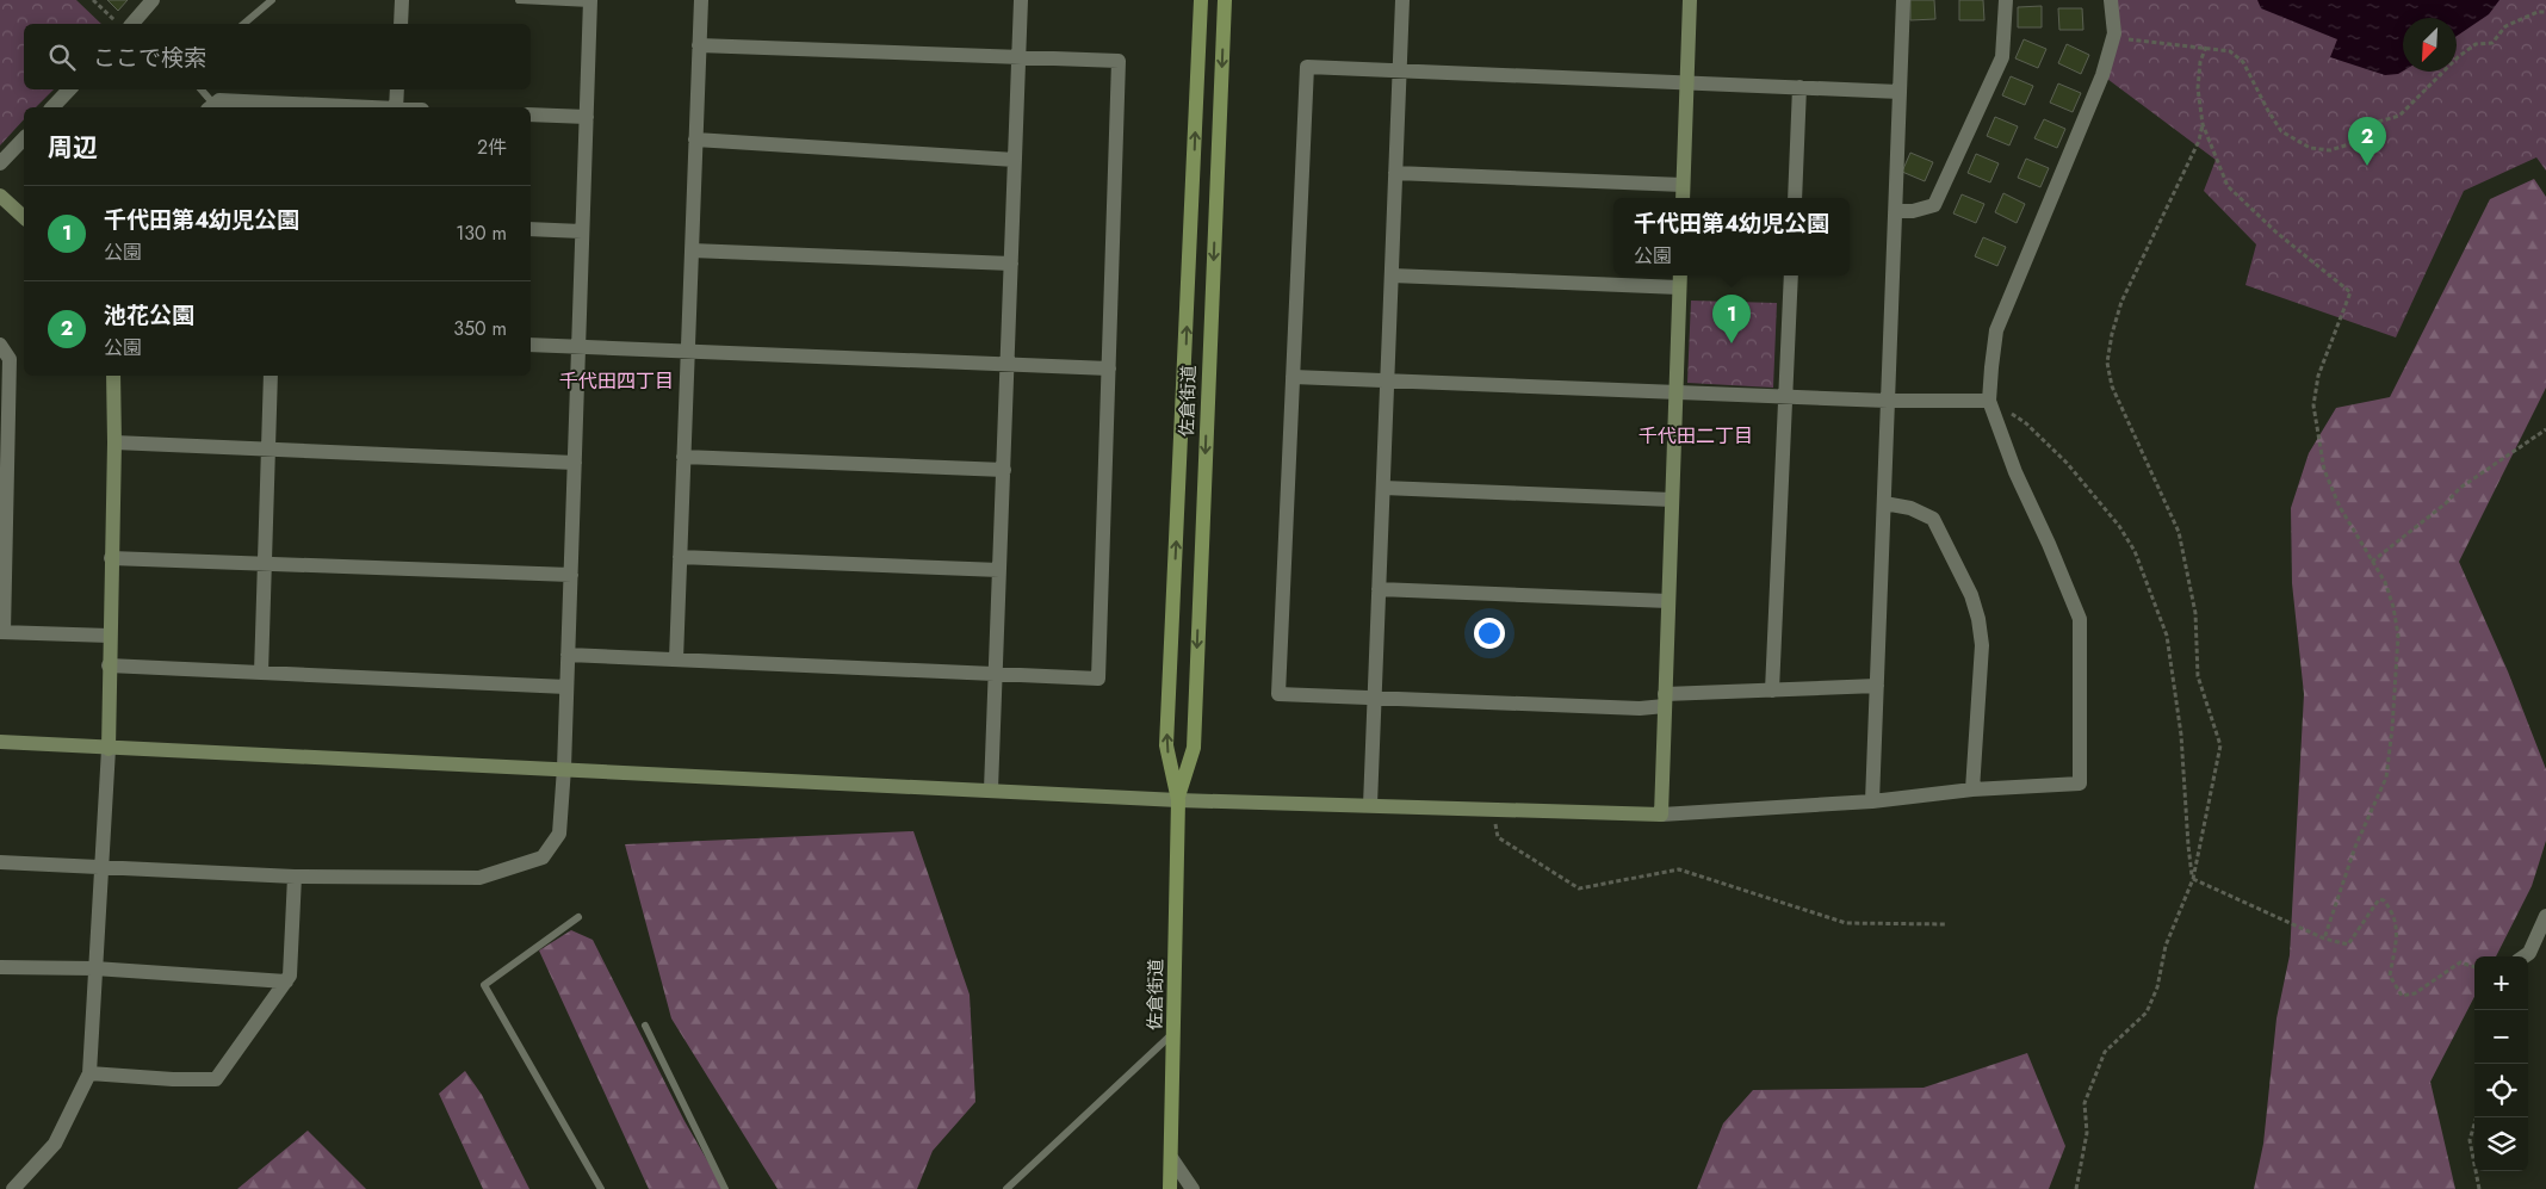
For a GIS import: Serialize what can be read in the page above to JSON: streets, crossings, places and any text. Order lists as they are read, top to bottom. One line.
{"streets":{"main road":["佐倉街道"]},"districts":["千代田四丁目","千代田二丁目"],"north":"bottom left","page":{"search":"ここで検索","heading":["周辺","2件"],"pins":["2","1"],"list":[{"mark":"1","name":"千代田第４幼児公園","note":"公園","value":"130 m"},{"mark":"2","name":"池花公園","note":"公園","value":"350 m"}],"popup":["千代田第４幼児公園","公園"],"map_buttons":["+","−"]}}
